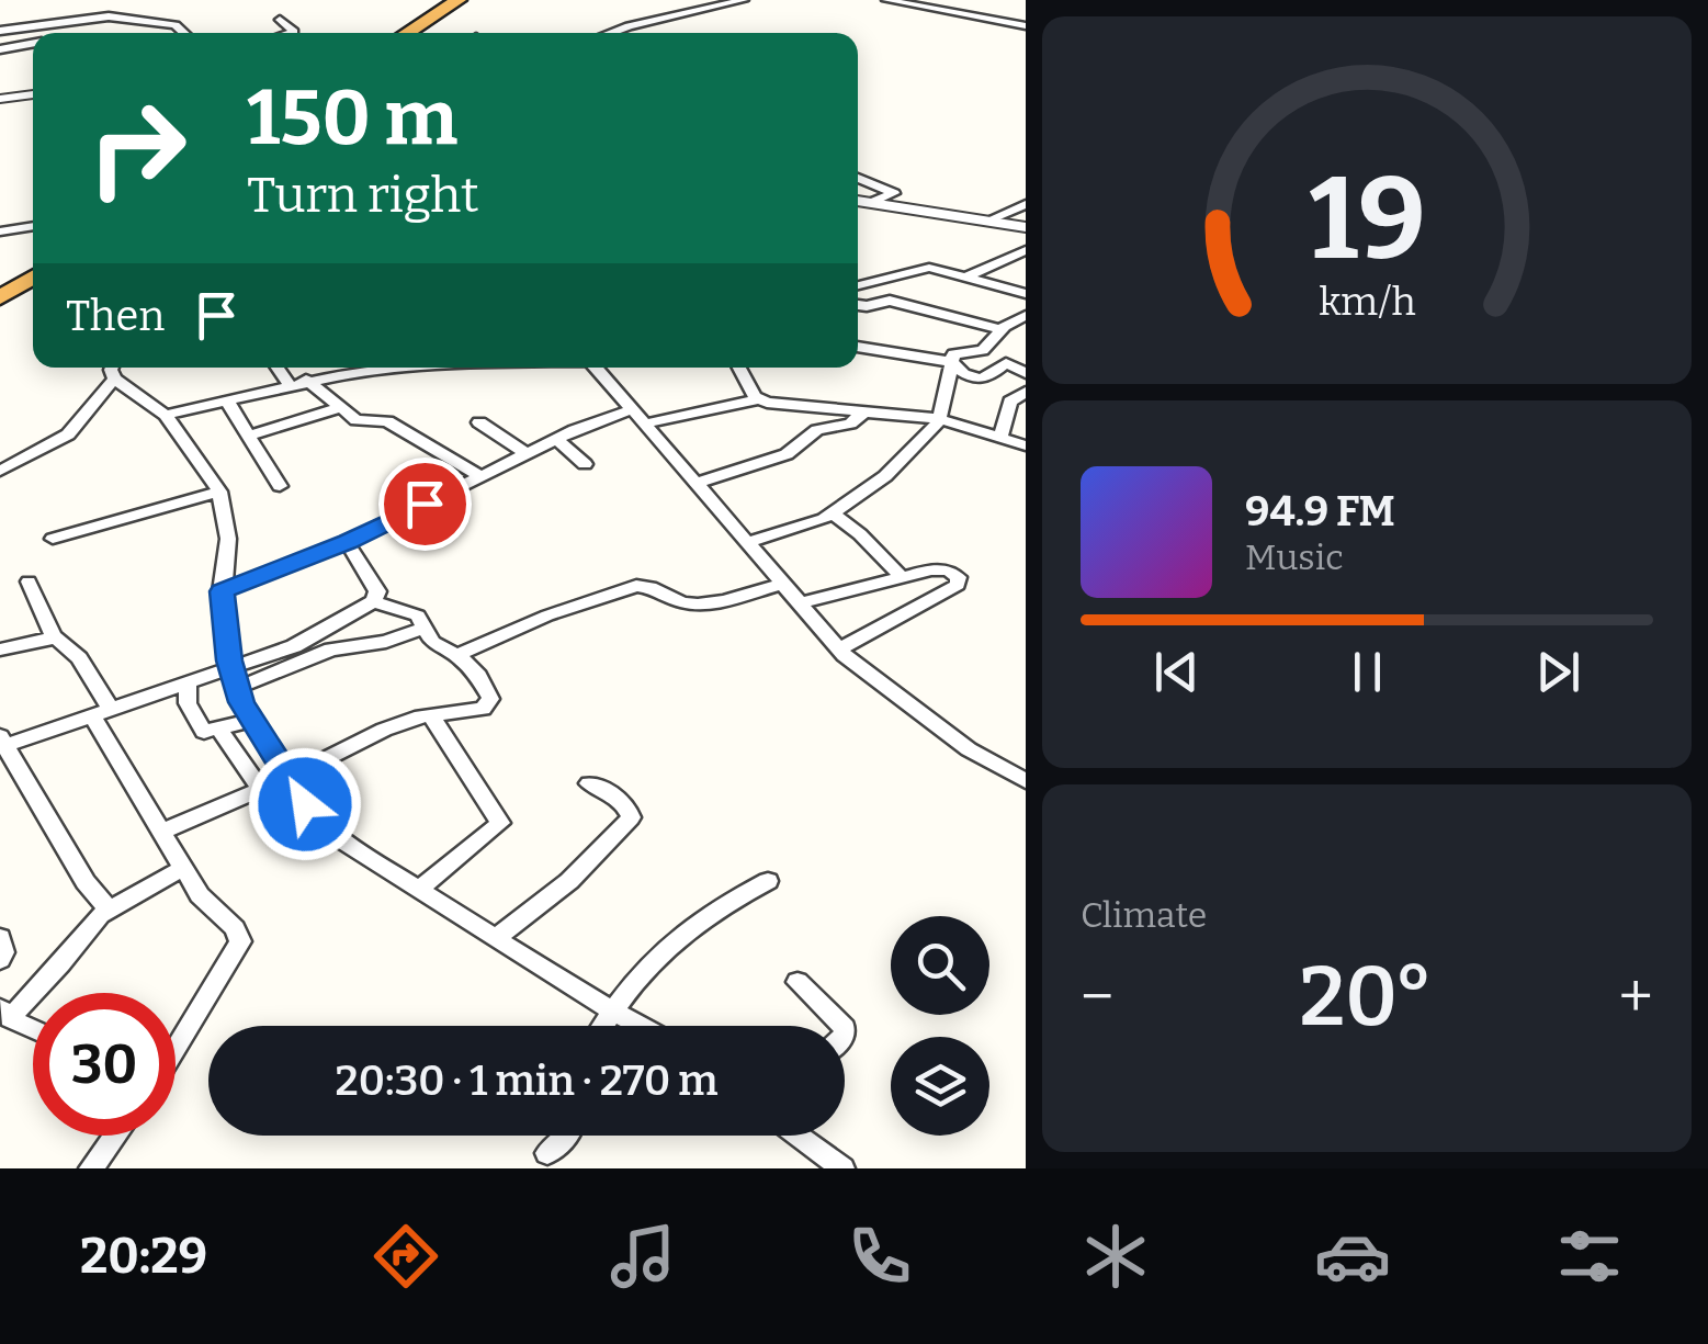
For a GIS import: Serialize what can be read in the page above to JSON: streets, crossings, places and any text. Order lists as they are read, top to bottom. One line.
{"page":{"turn":["150 m","Turn right"],"then":"Then","song":["94.9 FM","Music"],"tile":"Climate","heat":["−","20°","+"],"limit":"30","trip":"20:30 · 1 min · 270 m","tabs":"20:29","gauge":["19","km/h"]}}
